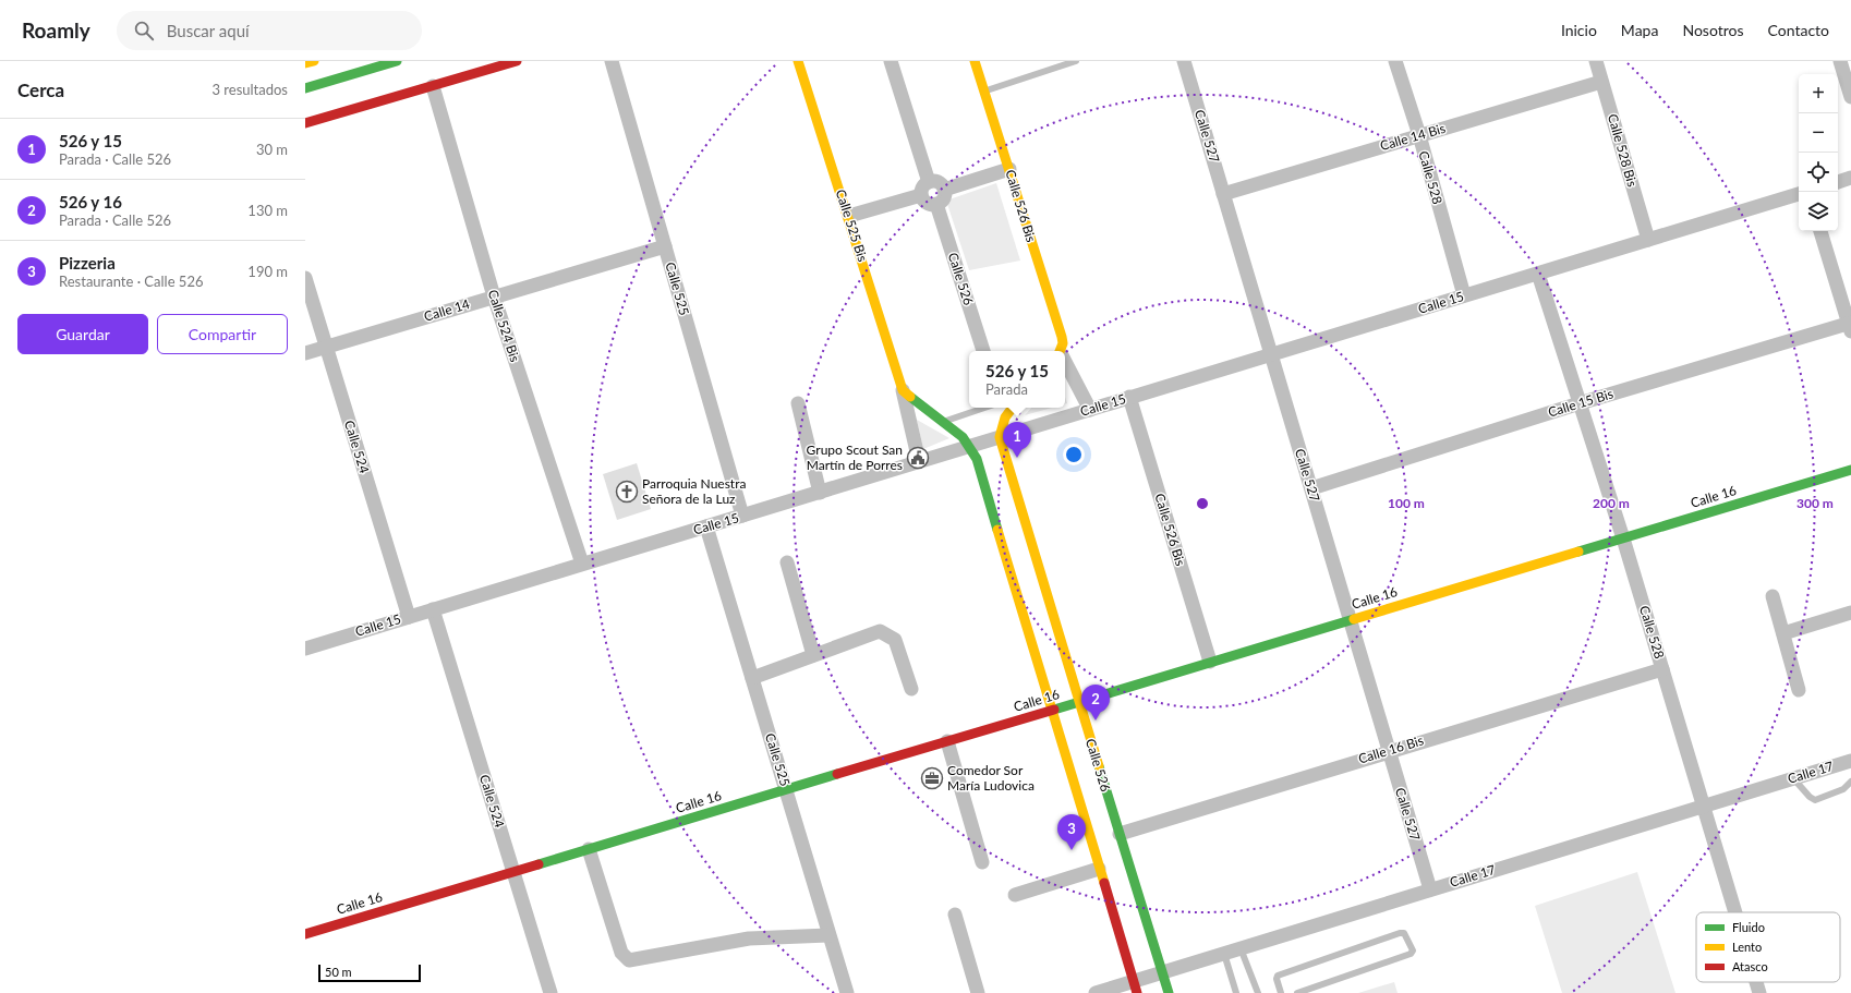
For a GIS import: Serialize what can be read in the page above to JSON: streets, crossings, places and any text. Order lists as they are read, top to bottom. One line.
{"streets":{"main road":["Calle 526 Bis","Calle 525 Bis","Calle 526","Calle 16"],"street":["Calle 527","Calle 14 Bis","Calle 528 Bis","Calle 528","Calle 525","Calle 15","Calle 14","Calle 524 Bis","Calle 15 Bis","Calle 524","Calle 16 Bis","Calle 17"]},"crossings":[["Calle 527","Calle 14 Bis"],["Calle 527","Calle 15"],["Calle 527","Calle 15 Bis"],["Calle 527","Calle 16"],["Calle 527","Calle 16 Bis"],["Calle 527","Calle 17"],["Calle 14 Bis","Calle 528 Bis"],["Calle 14 Bis","Calle 528"],["Calle 528 Bis","Calle 15"],["Calle 528","Calle 15"],["Calle 528","Calle 15 Bis"],["Calle 528","Calle 16"],["Calle 528","Calle 16 Bis"],["Calle 528","Calle 17"],["Calle 526 Bis","Calle 15"],["Calle 526 Bis","Calle 16"],["Calle 525 Bis","Calle 15"],["Calle 526","Calle 15"],["Calle 526","Calle 16"],["Calle 526","Calle 16 Bis"],["Calle 526","Calle 17"],["Calle 525","Calle 15"],["Calle 525","Calle 14"],["Calle 525","Calle 16"],["Calle 15","Calle 524 Bis"],["Calle 15","Calle 524"],["Calle 14","Calle 524 Bis"],["Calle 14","Calle 524"],["Calle 524","Calle 16"]],"places":{"public building":["Grupo Scout San Martín de Porres"],"church":["Parroquia Nuestra Señora de la Luz"],"office":["Comedor Sor María Ludovica"]},"legend":["Fluido","Lento","Atasco"],"scale_bar":"50 m","page":{"header":"Roamly","search":"Buscar aquí","nav":["Inicio","Mapa","Nosotros","Contacto"],"heading":["Cerca","3 resultados"],"map_buttons":["+","−"],"list":[{"mark":"1","name":"526 y 15","note":"Parada · Calle 526","value":"30 m"},{"mark":"2","name":"526 y 16","note":"Parada · Calle 526","value":"130 m"},{"mark":"3","name":"Pizzeria","note":"Restaurante · Calle 526","value":"190 m"}],"buttons":["Guardar","Compartir"],"popup":["526 y 15","Parada"],"pins":["1","2","3"],"scale":"50 m"},"rings":["100 m","200 m","300 m"]}
